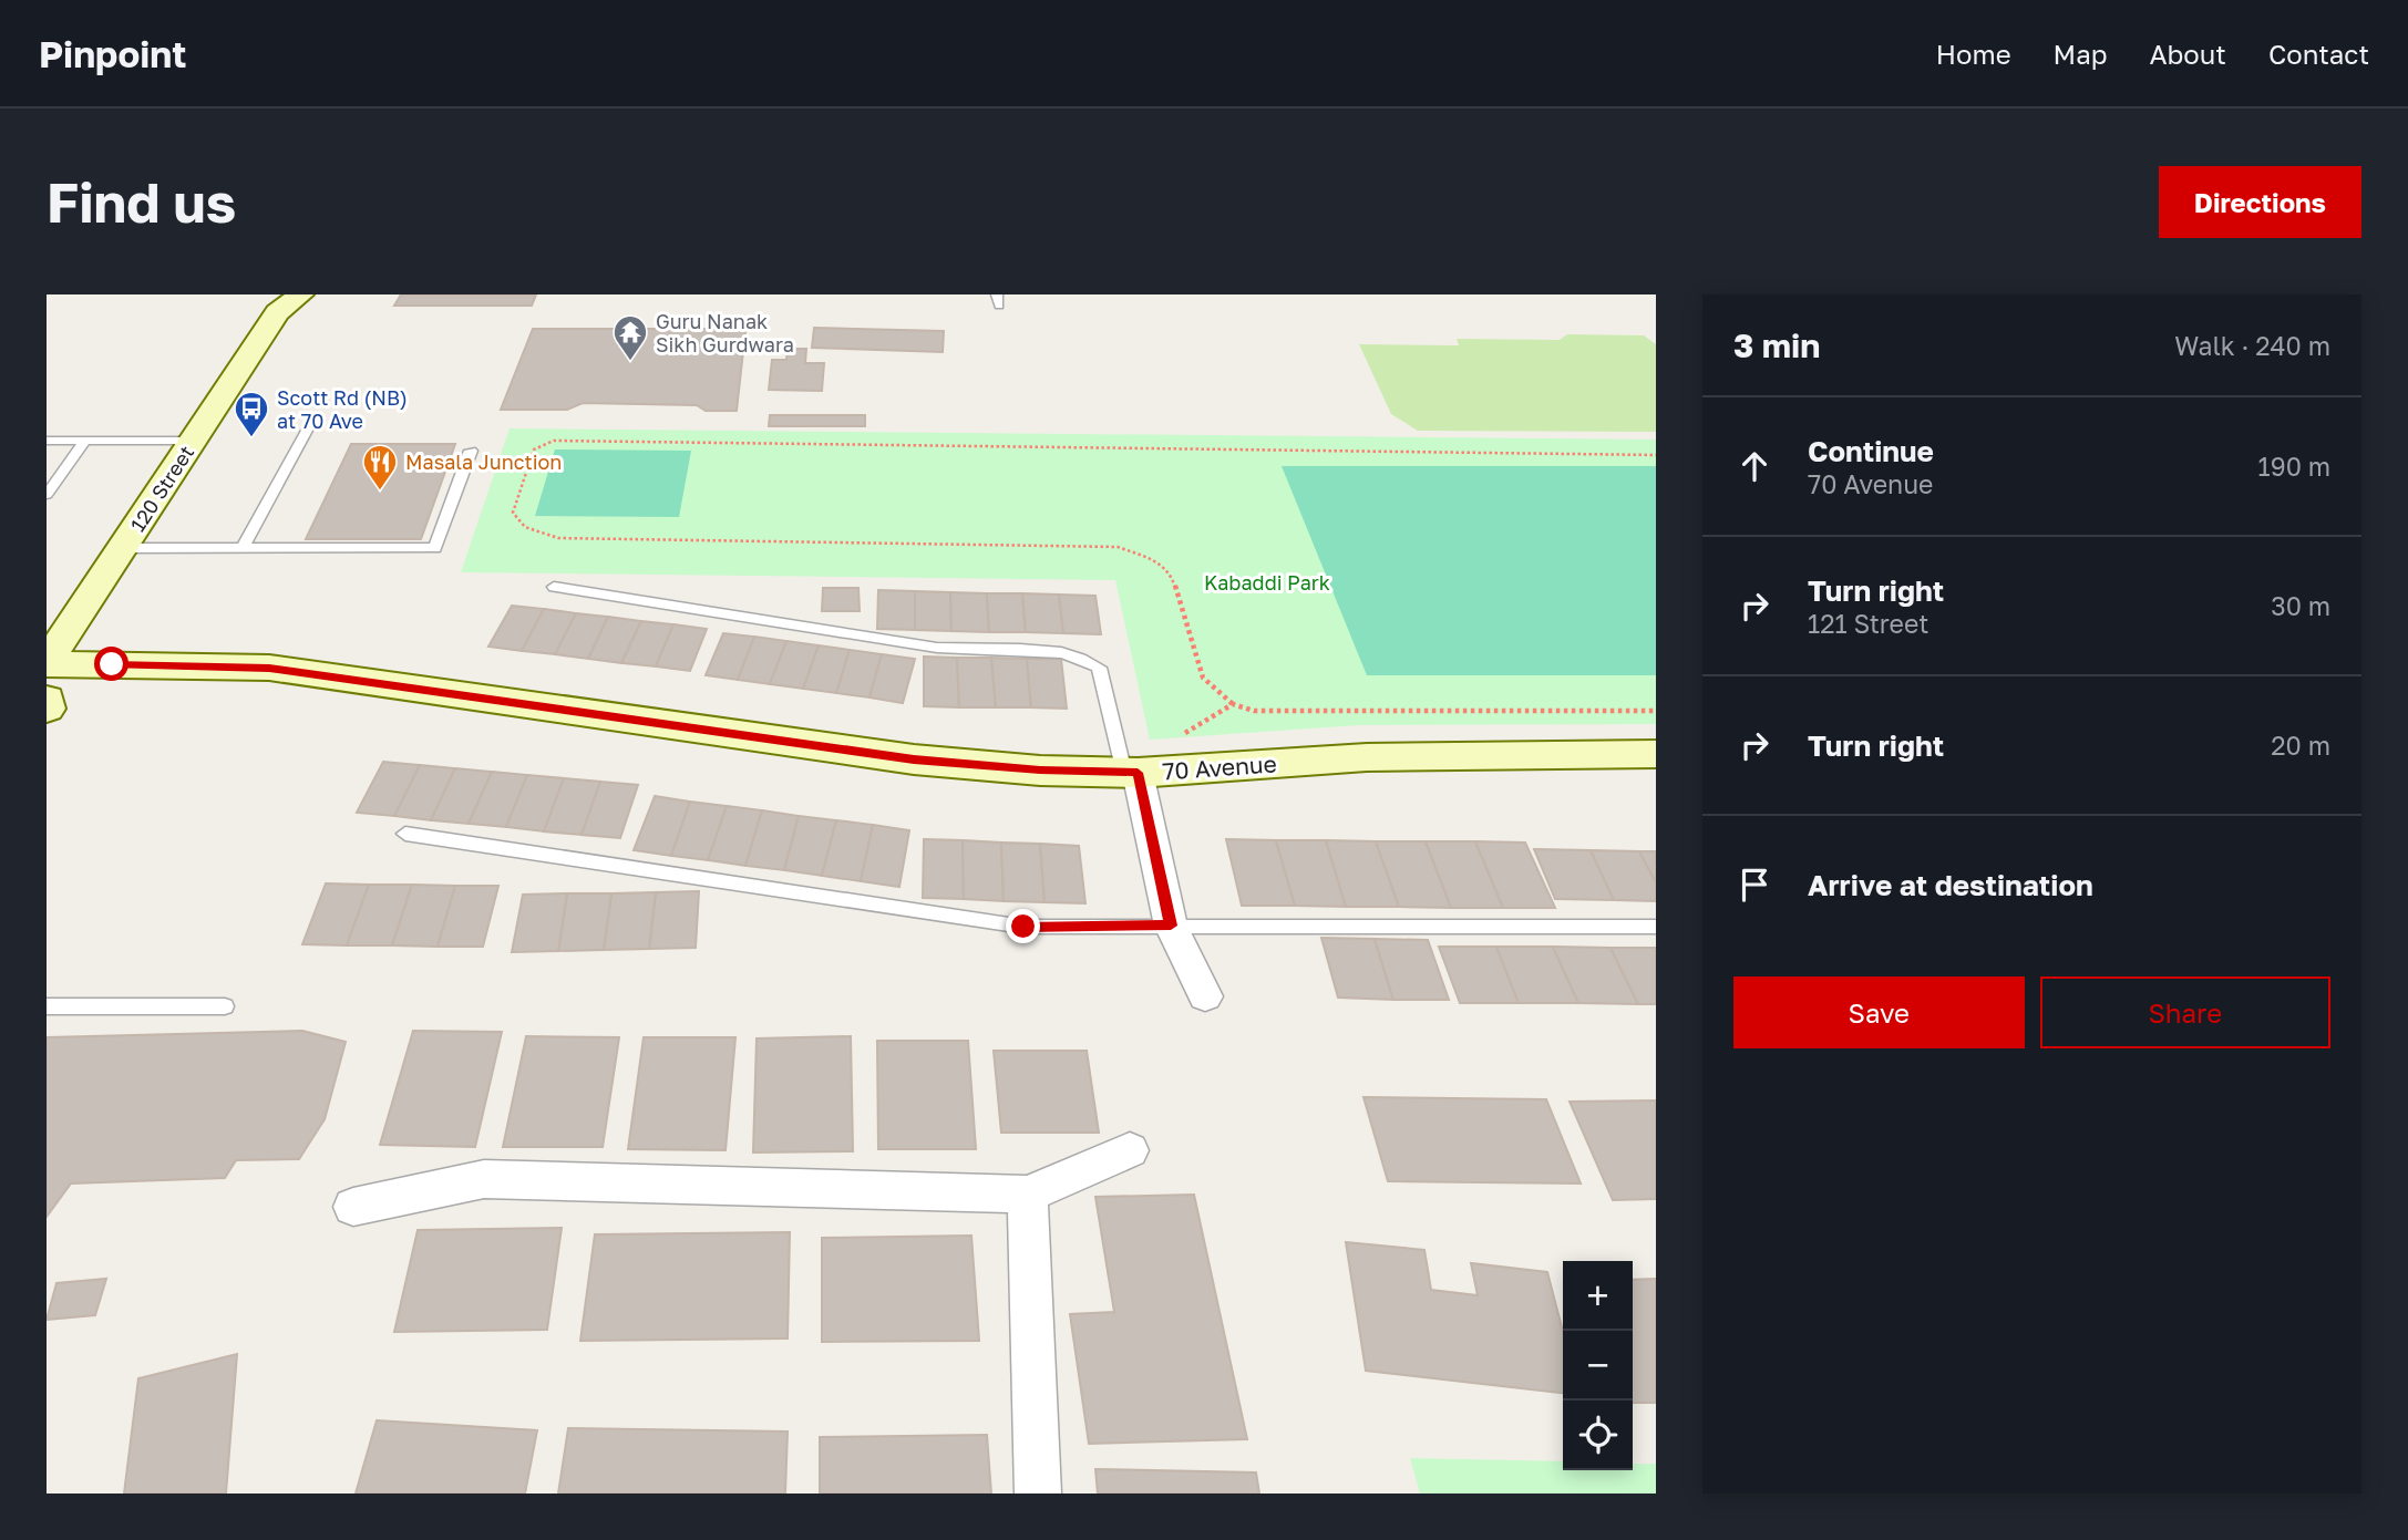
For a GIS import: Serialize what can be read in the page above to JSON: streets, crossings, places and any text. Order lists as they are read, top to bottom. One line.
{"streets":{"street":["120 Street","70 Avenue"]},"crossings":[["120 Street","70 Avenue"]],"parks":["Kabaddi Park"],"places":{"temple":["Guru Nanak Sikh Gurdwara"],"bus stop":["Scott Rd (NB) at 70 Ave"],"restaurant":["Masala Junction"]},"page":{"header":"Pinpoint","nav":["Home","Map","About","Contact"],"buttons":["Directions",["Save","Share"]],"title":"Find us","heading":["3 min","Walk · 240 m"],"list":[["Continue","70 Avenue","190 m"],["Turn right","121 Street","30 m"],["Turn right","20 m"],"Arrive at destination"],"map_buttons":["+","−"]}}
